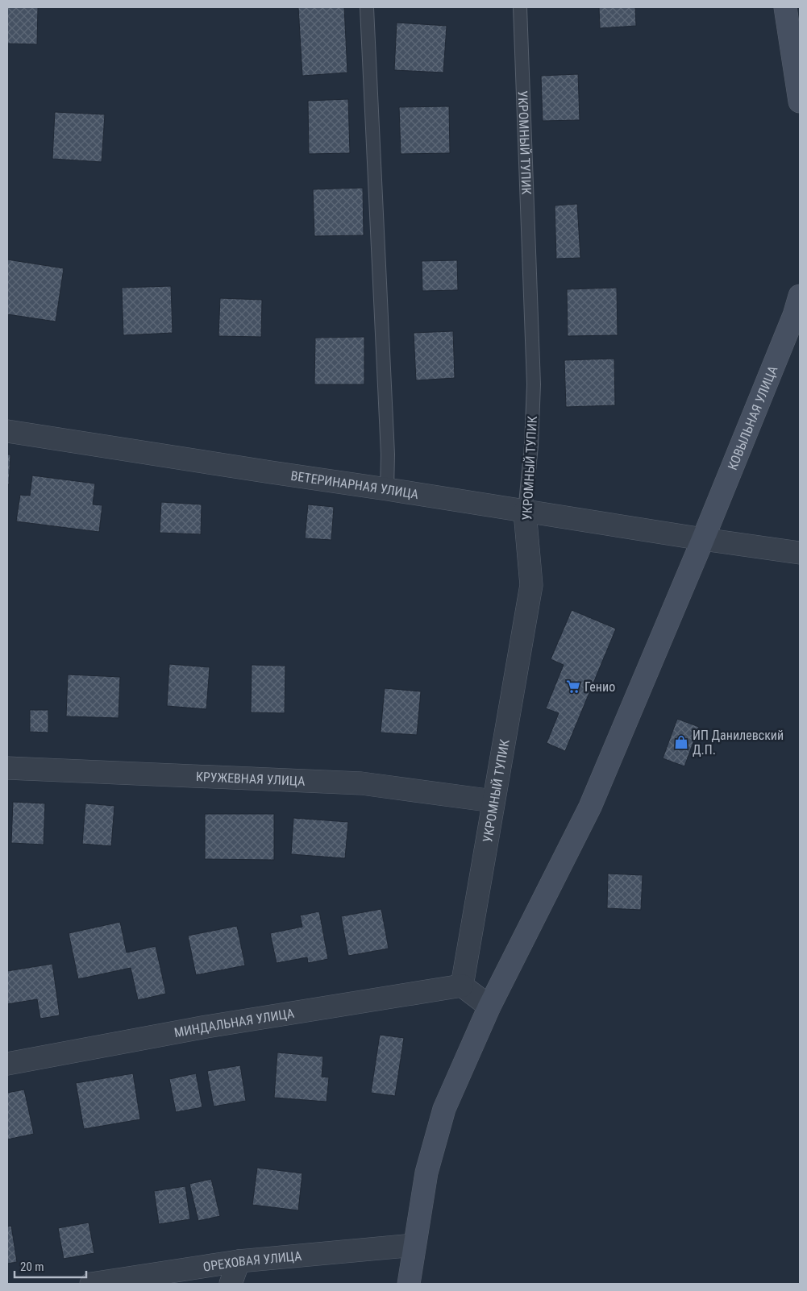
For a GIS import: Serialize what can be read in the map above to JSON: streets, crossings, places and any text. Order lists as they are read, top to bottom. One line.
{"streets":{"street":["УКРОМНЫЙ ТУПИК","КОВЫЛЬНАЯ УЛИЦА","ВЕТЕРИНАРНАЯ УЛИЦА","КРУЖЕВНАЯ УЛИЦА","МИНДАЛЬНАЯ УЛИЦА","ОРЕХОВАЯ УЛИЦА"]},"crossings":[["УКРОМНЫЙ ТУПИК","ВЕТЕРИНАРНАЯ УЛИЦА"],["УКРОМНЫЙ ТУПИК","КРУЖЕВНАЯ УЛИЦА"],["УКРОМНЫЙ ТУПИК","МИНДАЛЬНАЯ УЛИЦА"],["КОВЫЛЬНАЯ УЛИЦА","ВЕТЕРИНАРНАЯ УЛИЦА"],["КОВЫЛЬНАЯ УЛИЦА","ОРЕХОВАЯ УЛИЦА"]],"places":{"supermarket":["Генио"],"shop":["ИП Данилевский Д.П."]},"scale_bar":"20 m"}
